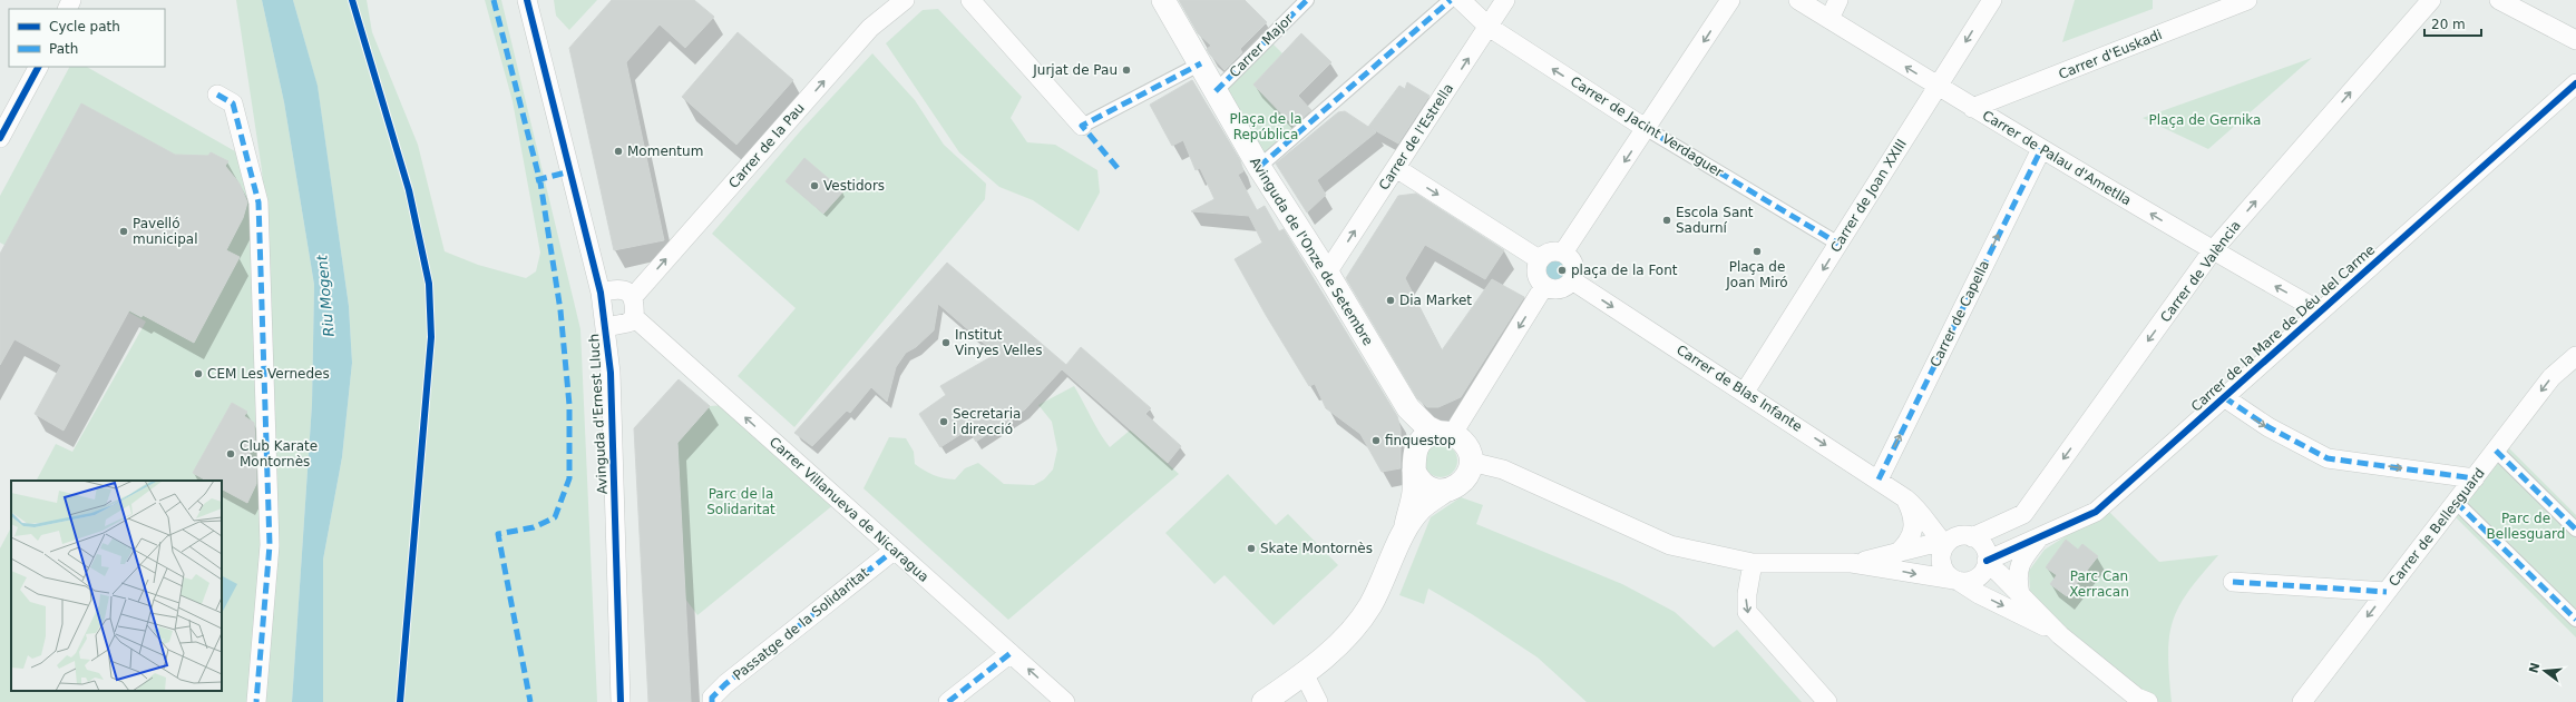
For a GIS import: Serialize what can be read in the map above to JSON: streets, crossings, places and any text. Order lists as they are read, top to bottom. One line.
{"streets":{"street":["Carrer Major","Carrer d'Euskadi","Carrer de Jacint Verdaguer","Carrer de l'Estrella","Carrer de la Pau","Carrer de Palau d'Ametlla","Carrer de Joan XXIII","Avinguda de l'Onze de Setembre","Carrer de València","Carrer de Capella","Carrer de la Mare de Déu del Carme","Carrer de Blas Infante","Avinguda d'Ernest Lluch","Carrer Villanueva de Nicaragua","Carrer de Bellesguard","Passatge de la Solidaritat"]},"crossings":[["Carrer Major","Avinguda de l'Onze de Setembre"],["Carrer d'Euskadi","Carrer de Palau d'Ametlla"],["Carrer de Jacint Verdaguer","Carrer de l'Estrella"],["Carrer de Jacint Verdaguer","Carrer de Joan XXIII"],["Carrer de l'Estrella","Avinguda de l'Onze de Setembre"],["Carrer de Palau d'Ametlla","Carrer de Joan XXIII"],["Carrer de Palau d'Ametlla","Carrer de València"],["Carrer de Palau d'Ametlla","Carrer de Capella"],["Carrer de Palau d'Ametlla","Carrer de la Mare de Déu del Carme"],["Carrer de Joan XXIII","Carrer de Blas Infante"],["Carrer de València","Carrer de la Mare de Déu del Carme"],["Carrer de València","Carrer de Blas Infante"],["Carrer de Capella","Carrer de Blas Infante"],["Carrer de la Mare de Déu del Carme","Carrer de Blas Infante"],["Carrer Villanueva de Nicaragua","Passatge de la Solidaritat"]],"one_way":["Carrer de la Pau","Carrer de Palau d'Ametlla","Carrer de Joan XXIII","Carrer de Capella","Carrer de Blas Infante","Carrer Villanueva de Nicaragua","Carrer de Bellesguard"],"water":["Riu Mogent"],"parks":["Plaça de la República","Plaça de Gernika","Parc de la Solidaritat","Parc de Bellesguard","Parc Can Xerracan"],"places":["Jurjat de Pau","Momentum","Vestidors","Escola Sant Sadurní","Pavelló municipal","Plaça de Joan Miró","plaça de la Font","Dia Market","Institut Vinyes Velles","CEM Les Vernedes","Secretaria i direcció","finquestop","Club Karate Montornès","Skate Montornès"],"legend":["Cycle path","Path"],"scale_bar":"20 m","north":"left"}
